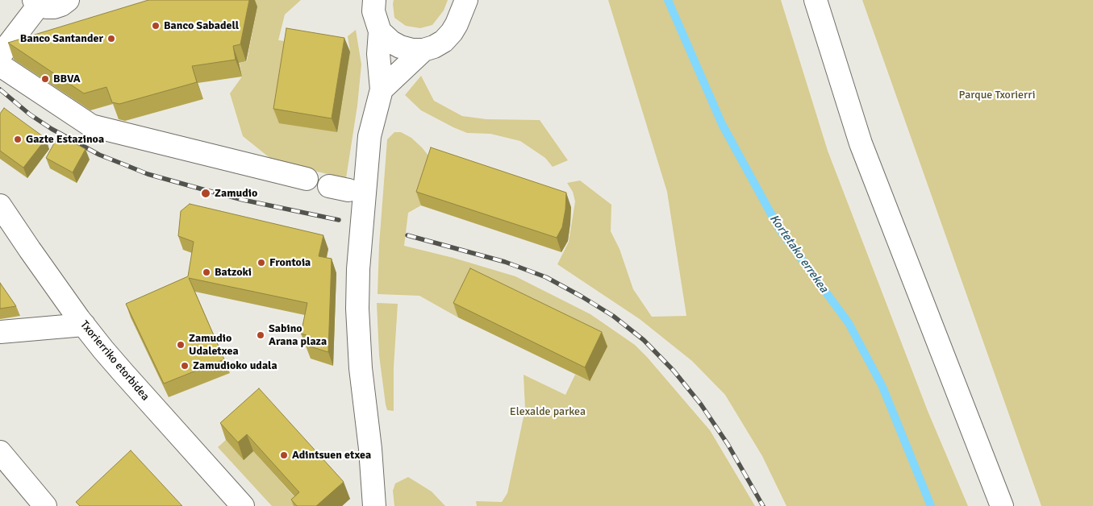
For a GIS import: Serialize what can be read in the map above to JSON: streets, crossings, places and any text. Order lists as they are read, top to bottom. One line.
{"streets":{"street":["Txorierriko etorbidea"]},"water":["Kortetako errekea"],"parks":["Parque Txorierri","Elexalde parkea"],"places":["Banco Sabadell","Banco Santander","BBVA","Gazte Estazinoa","Zamudio","Frontoia","Batzoki","Sabino Arana plaza","Zamudio Udaletxea","Zamudioko udala","Adintsuen etxea"]}
